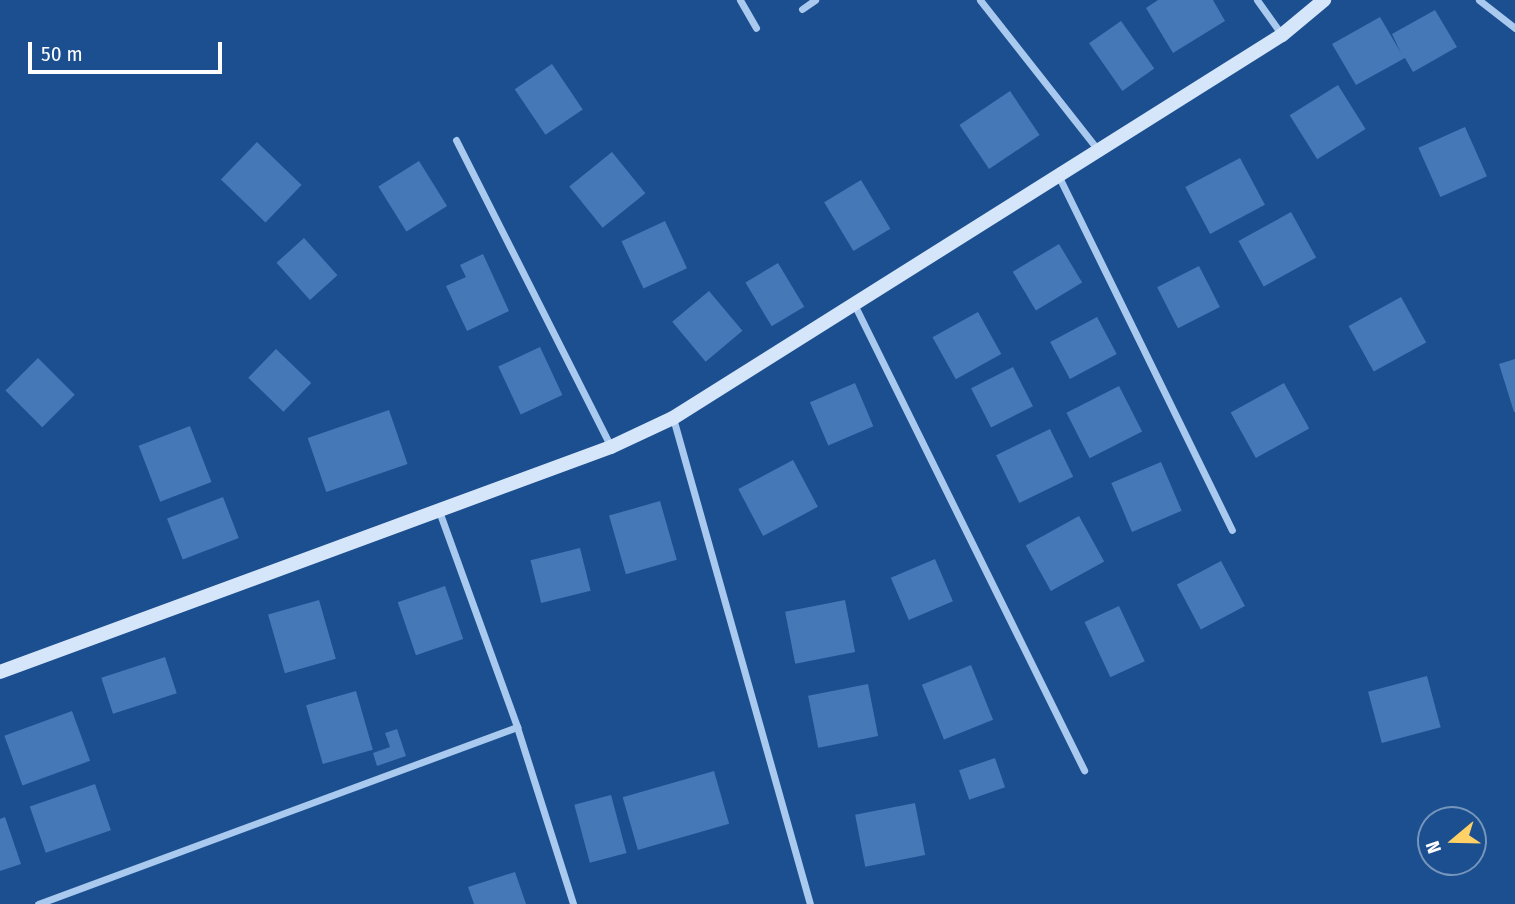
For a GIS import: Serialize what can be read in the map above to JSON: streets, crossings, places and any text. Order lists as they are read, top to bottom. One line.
{"scale_bar":"50 m","north":"left"}
